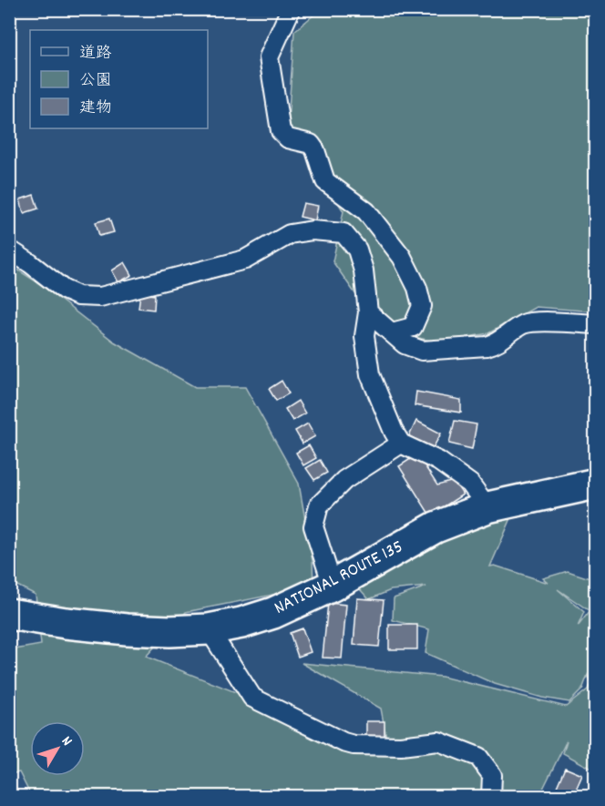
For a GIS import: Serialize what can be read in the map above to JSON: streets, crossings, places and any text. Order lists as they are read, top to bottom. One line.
{"streets":{"highway":["NATIONAL ROUTE 135"]},"legend":["道路","公園","建物"],"north":"top right"}
